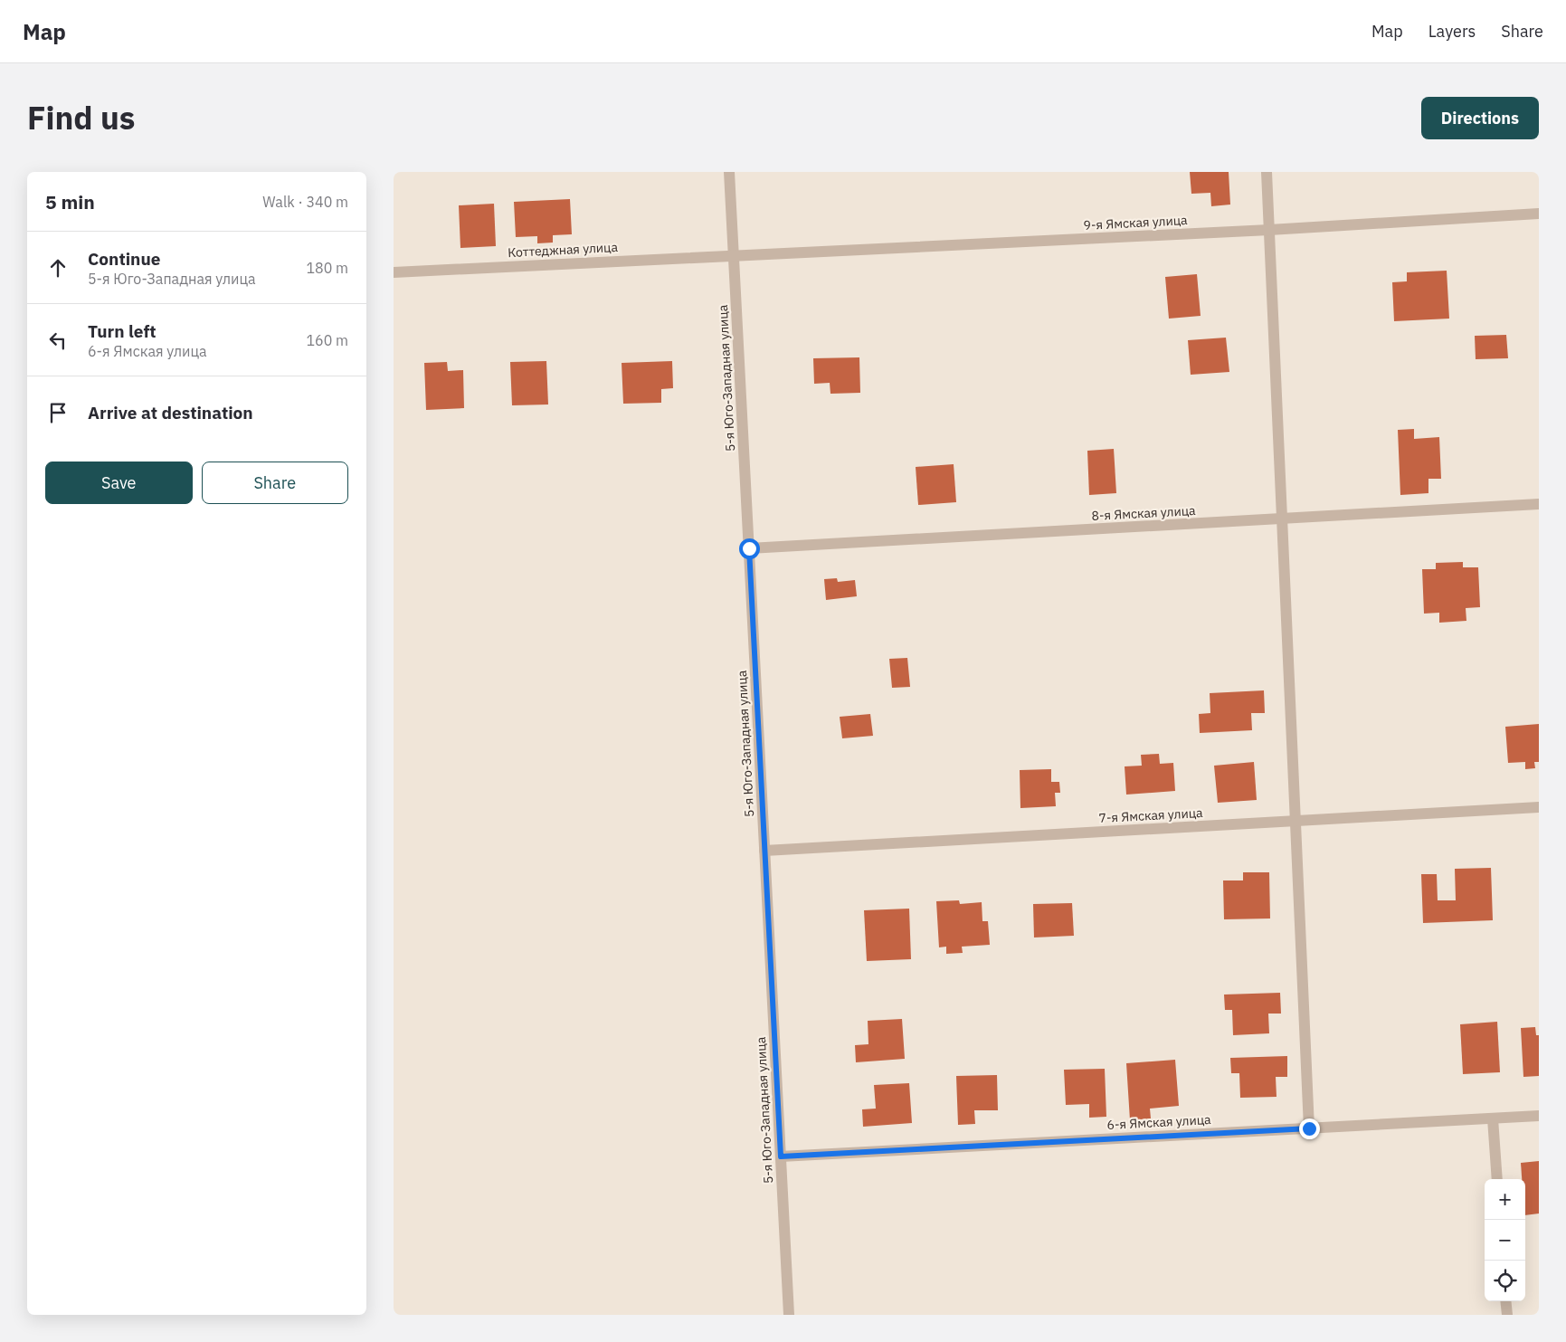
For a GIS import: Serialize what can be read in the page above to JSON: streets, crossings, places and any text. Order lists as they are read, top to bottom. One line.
{"streets":{"street":["9-я Ямская улица","Коттеджная улица","5-я Юго-Западная улица","8-я Ямская улица","7-я Ямская улица","6-я Ямская улица"]},"crossings":[["9-я Ямская улица","Коттеджная улица"],["9-я Ямская улица","5-я Юго-Западная улица"],["Коттеджная улица","5-я Юго-Западная улица"],["5-я Юго-Западная улица","8-я Ямская улица"],["5-я Юго-Западная улица","7-я Ямская улица"],["5-я Юго-Западная улица","6-я Ямская улица"]],"page":{"header":"Map","nav":["Map","Layers","Share"],"title":"Find us","buttons":["Directions",["Save","Share"]],"heading":["5 min","Walk · 340 m"],"list":[["Continue","5-я Юго-Западная улица","180 m"],["Turn left","6-я Ямская улица","160 m"],"Arrive at destination"],"map_buttons":["+","−"]}}
